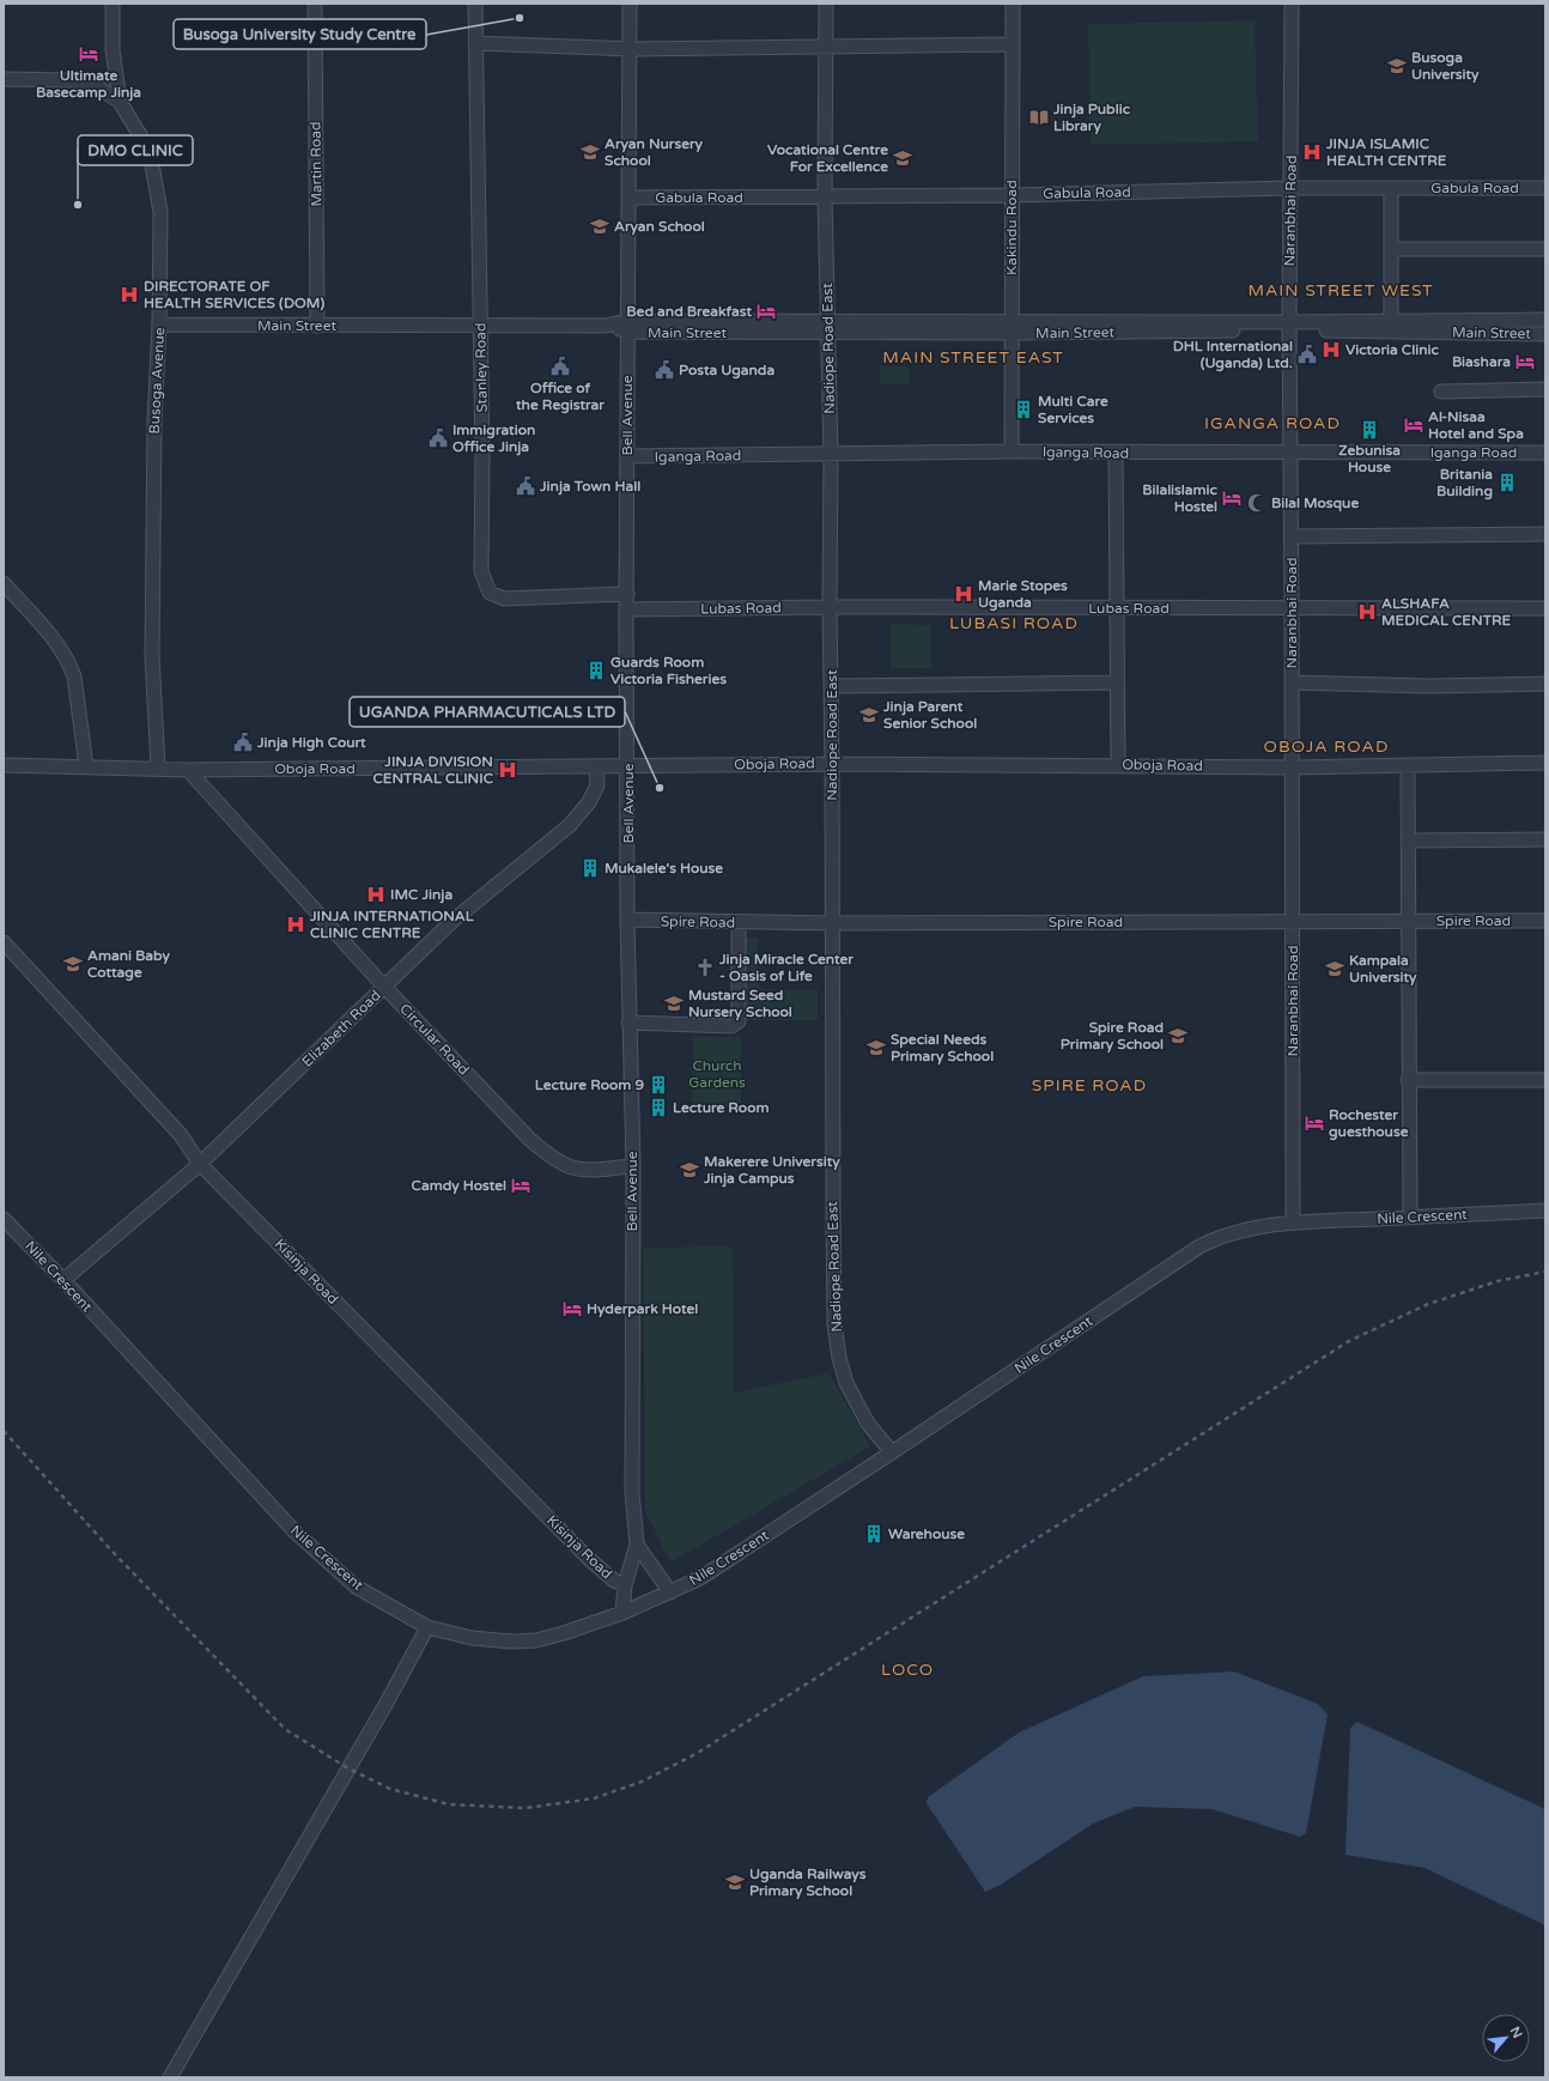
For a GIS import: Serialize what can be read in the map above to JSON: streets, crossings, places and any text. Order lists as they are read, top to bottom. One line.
{"streets":{"street":["Martin Road","Gabula Road","Naranbhai Road","Kakindu Road","Main Street","Nadiope Road East","Stanley Road","Busoga Avenue","Bell Avenue","Iganga Road","Lubas Road","Oboja Road","Spire Road","Elizabeth Road","Circular Road","Nile Crescent","Kisinja Road"]},"crossings":[["Martin Road","Main Street"],["Gabula Road","Naranbhai Road"],["Gabula Road","Kakindu Road"],["Gabula Road","Nadiope Road East"],["Gabula Road","Bell Avenue"],["Naranbhai Road","Main Street"],["Naranbhai Road","Iganga Road"],["Naranbhai Road","Lubas Road"],["Naranbhai Road","Oboja Road"],["Naranbhai Road","Spire Road"],["Naranbhai Road","Nile Crescent"],["Kakindu Road","Main Street"],["Kakindu Road","Iganga Road"],["Main Street","Nadiope Road East"],["Main Street","Stanley Road"],["Main Street","Busoga Avenue"],["Main Street","Bell Avenue"],["Nadiope Road East","Iganga Road"],["Nadiope Road East","Lubas Road"],["Nadiope Road East","Oboja Road"],["Nadiope Road East","Spire Road"],["Nadiope Road East","Nile Crescent"],["Stanley Road","Bell Avenue"],["Busoga Avenue","Oboja Road"],["Bell Avenue","Iganga Road"],["Bell Avenue","Lubas Road"],["Bell Avenue","Oboja Road"],["Bell Avenue","Spire Road"],["Bell Avenue","Circular Road"],["Bell Avenue","Nile Crescent"],["Oboja Road","Elizabeth Road"],["Oboja Road","Circular Road"],["Elizabeth Road","Circular Road"],["Elizabeth Road","Nile Crescent"],["Elizabeth Road","Kisinja Road"]],"districts":["MAIN STREET WEST","MAIN STREET EAST","IGANGA ROAD","LUBASI ROAD","OBOJA ROAD","SPIRE ROAD","LOCO"],"parks":["Church Gardens"],"places":{"other":["Busoga University Study Centre","DMO CLINIC","UGANDA PHARMACUTICALS LTD"],"hotel":["Ultimate Basecamp Jinja","Bed and Breakfast","Biashara","Al-Nisaa Hotel and Spa","Bilalislamic Hostel","Rochester guesthouse","Camdy Hostel","Hyderpark Hotel"],"school or university":["Busoga University","Aryan Nursery School","Vocational Centre For Excellence","Aryan School","Jinja Parent Senior School","Amani Baby Cottage","Kampala University","Mustard Seed Nursery School","Spire Road Primary School","Special Needs Primary School","Makerere University Jinja Campus","Uganda Railways Primary School"],"library":["Jinja Public Library"],"hospital":["JINJA ISLAMIC HEALTH CENTRE","DIRECTORATE OF HEALTH SERVICES (DOM)","Victoria Clinic","Marie Stopes Uganda","ALSHAFA MEDICAL CENTRE","JINJA DIVISION CENTRAL CLINIC","IMC Jinja","JINJA INTERNATIONAL CLINIC CENTRE"],"public building":["DHL International (Uganda) Ltd.","Office of the Registrar","Posta Uganda","Immigration Office Jinja","Jinja Town Hall","Jinja High Court"],"building":["Multi Care Services","Zebunisa House","Britania Building","Guards Room Victoria Fisheries","Mukalele's House","Lecture Room 9","Lecture Room","Warehouse"],"mosque":["Bilal Mosque"],"church":["Jinja Miracle Center - Oasis of Life"]},"north":"top right"}
